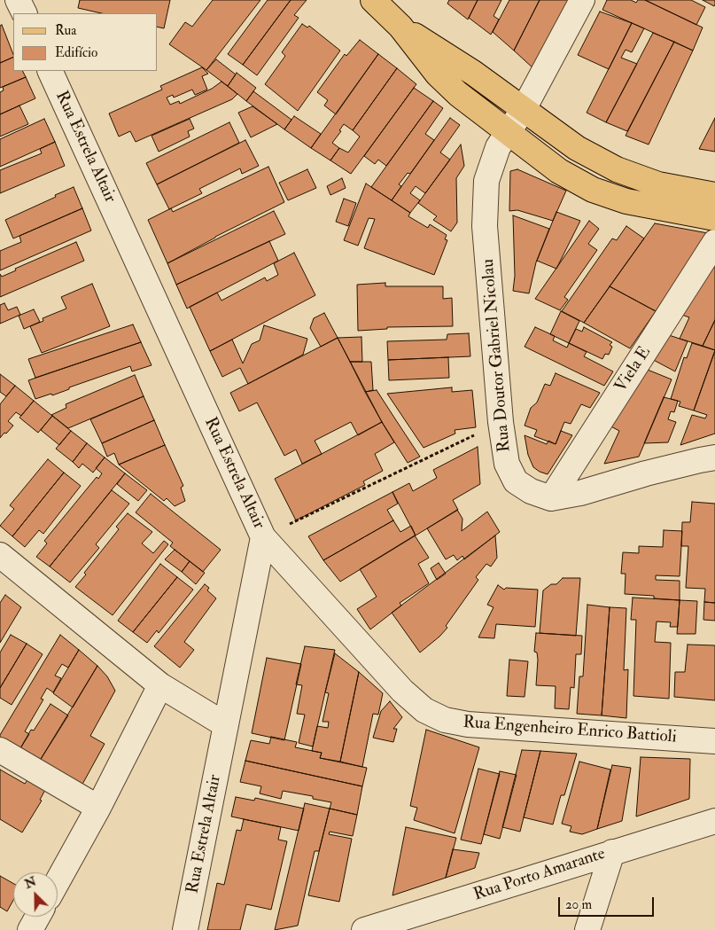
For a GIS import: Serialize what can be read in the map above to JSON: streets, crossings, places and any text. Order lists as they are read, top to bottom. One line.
{"streets":{"street":["Rua Estrela Altair","Rua Doutor Gabriel Nicolau","Viela E","Rua Engenheiro Enrico Battioli","Rua Porto Amarante"]},"crossings":[["Rua Estrela Altair","Rua Engenheiro Enrico Battioli"],["Rua Doutor Gabriel Nicolau","Viela E"]],"legend":["Rua","Edifício"],"scale_bar":"20 m","north":"top left"}
